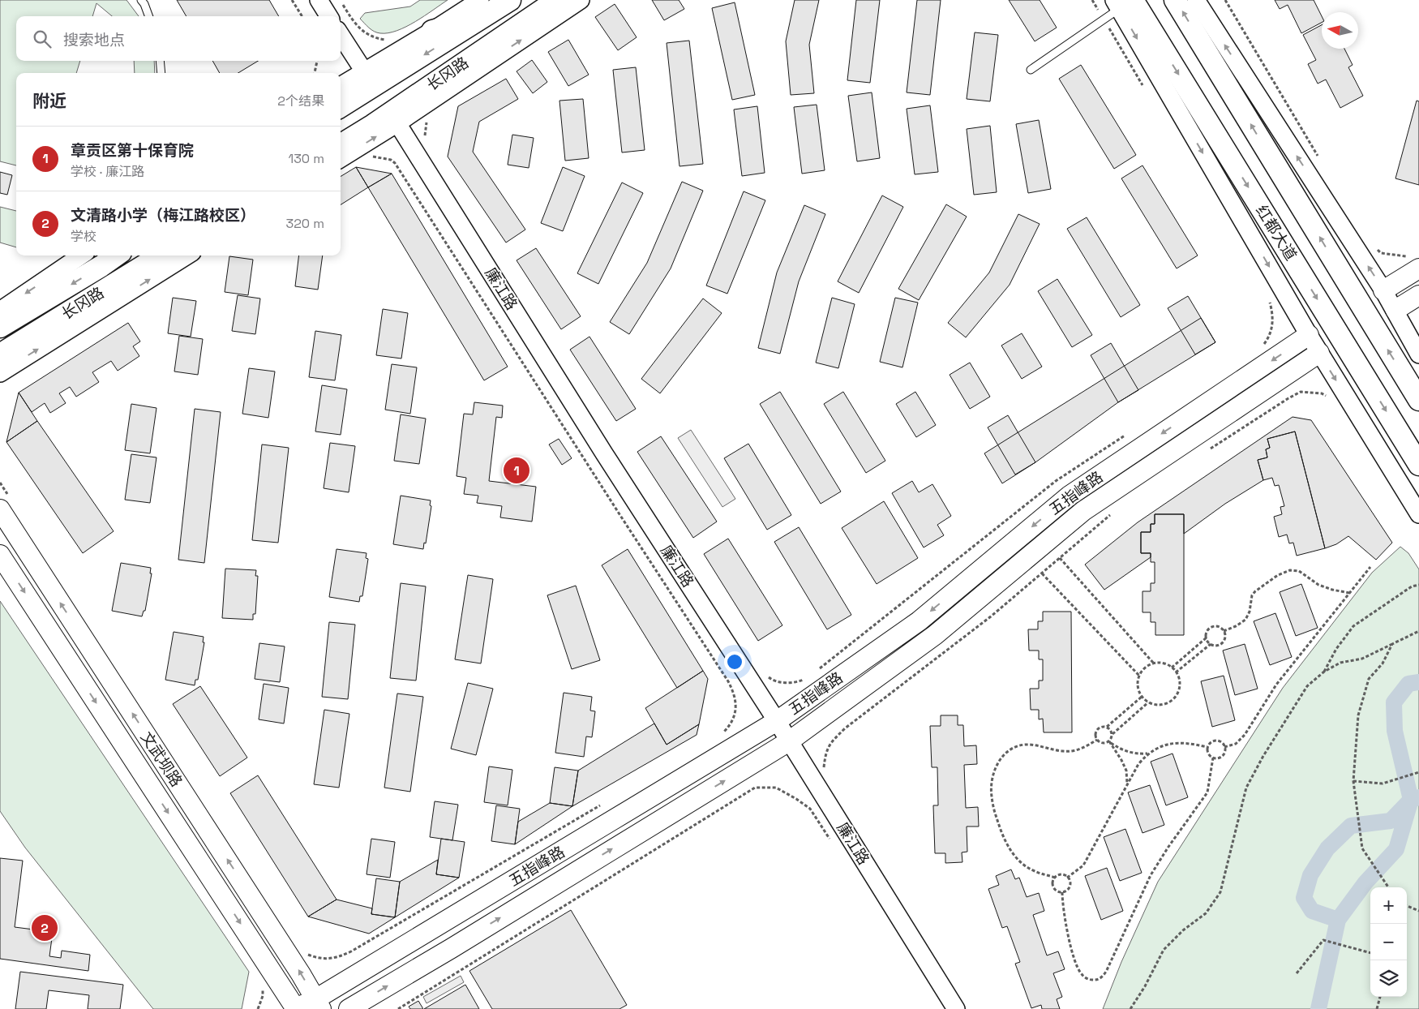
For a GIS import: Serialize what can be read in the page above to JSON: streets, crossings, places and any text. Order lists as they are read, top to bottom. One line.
{"streets":{"main road":["长冈路","红都大道","五指峰路","文武坝路"],"street":["廉江路"]},"crossings":[["廉江路","五指峰路"],["五指峰路","文武坝路"]],"north":"left","page":{"search":"搜索地点","heading":["附近","2个结果"],"list":[{"mark":"1","name":"章贡区第十保育院","note":"学校 · 廉江路","value":"130 m"},{"mark":"2","name":"文清路小学（梅江路校区）","note":"学校","value":"320 m"}],"pins":["1","2"],"map_buttons":["+","−"]}}
